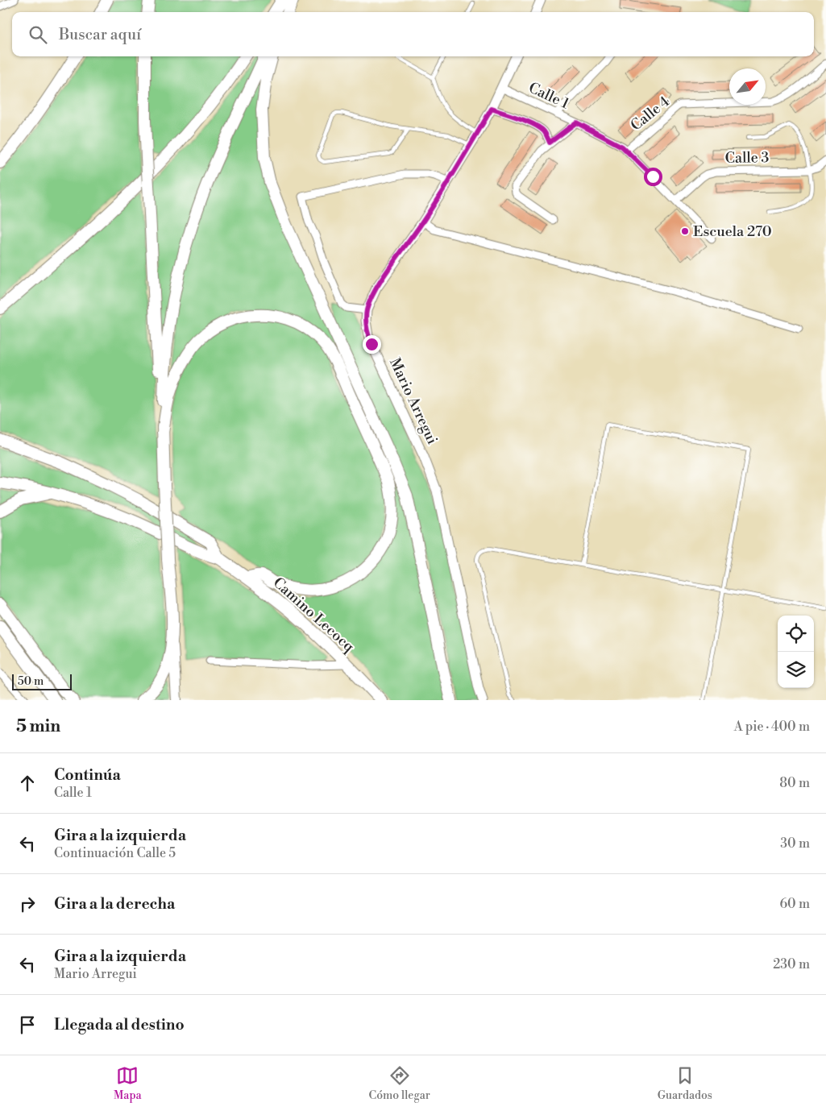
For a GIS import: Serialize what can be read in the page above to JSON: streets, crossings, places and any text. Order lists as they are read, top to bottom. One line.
{"streets":{"main road":["Camino Lecocq"],"street":["Calle 1","Calle 4","Calle 3","Mario Arregui"]},"crossings":[["Calle 1","Calle 4"],["Calle 1","Calle 3"],["Calle 1","Mario Arregui"]],"places":["Escuela 270"],"scale_bar":"50 m","north":"top right","page":{"search":"Buscar aquí","scale":"50 m","heading":["5 min","A pie · 400 m"],"list":[["Continúa","Calle 1","80 m"],["Gira a la izquierda","Continuación Calle 5","30 m"],["Gira a la derecha","60 m"],["Gira a la izquierda","Mario Arregui","230 m"],"Llegada al destino"],"nav":["Mapa","Cómo llegar","Guardados"]}}
